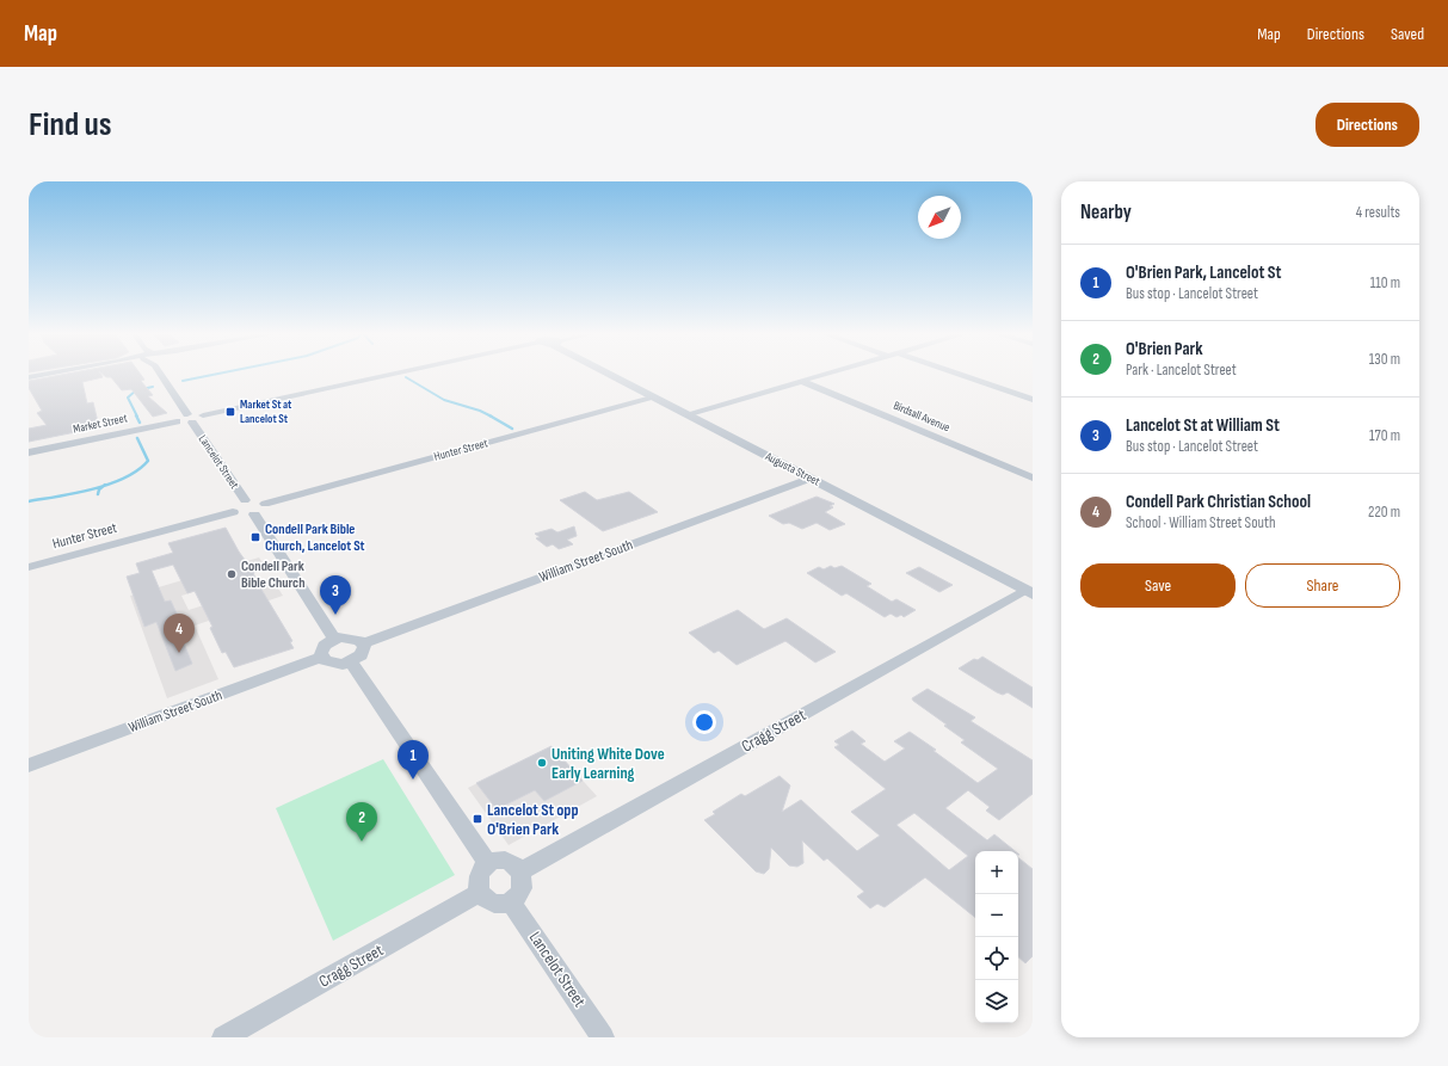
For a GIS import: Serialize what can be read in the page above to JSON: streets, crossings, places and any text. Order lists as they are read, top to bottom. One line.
{"streets":{"street":["Birdsall Avenue","Market Street","Hunter Street","Lancelot Street","Augusta Street","William Street South","Cragg Street"]},"crossings":[["Market Street","Lancelot Street"],["Hunter Street","Augusta Street"],["Lancelot Street","Cragg Street"],["Augusta Street","William Street South"],["Augusta Street","Cragg Street"]],"places":{"transit":["Market St at Lancelot St","Condell Park Bible Church, Lancelot St","Lancelot St opp O'Brien Park"],"other":["Condell Park Bible Church","Uniting White Dove Early Learning"]},"north":"bottom left","page":{"header":"Map","nav":["Map","Directions","Saved"],"buttons":["Directions",["Save","Share"]],"title":"Find us","heading":["Nearby","4 results"],"list":[{"mark":"1","name":"O'Brien Park, Lancelot St","note":"Bus stop · Lancelot Street","value":"110 m"},{"mark":"2","name":"O'Brien Park","note":"Park · Lancelot Street","value":"130 m"},{"mark":"3","name":"Lancelot St at William St","note":"Bus stop · Lancelot Street","value":"170 m"},{"mark":"4","name":"Condell Park Christian School","note":"School · William Street South","value":"220 m"}],"pins":["3","4","1","2"],"map_buttons":["+","−"]}}
